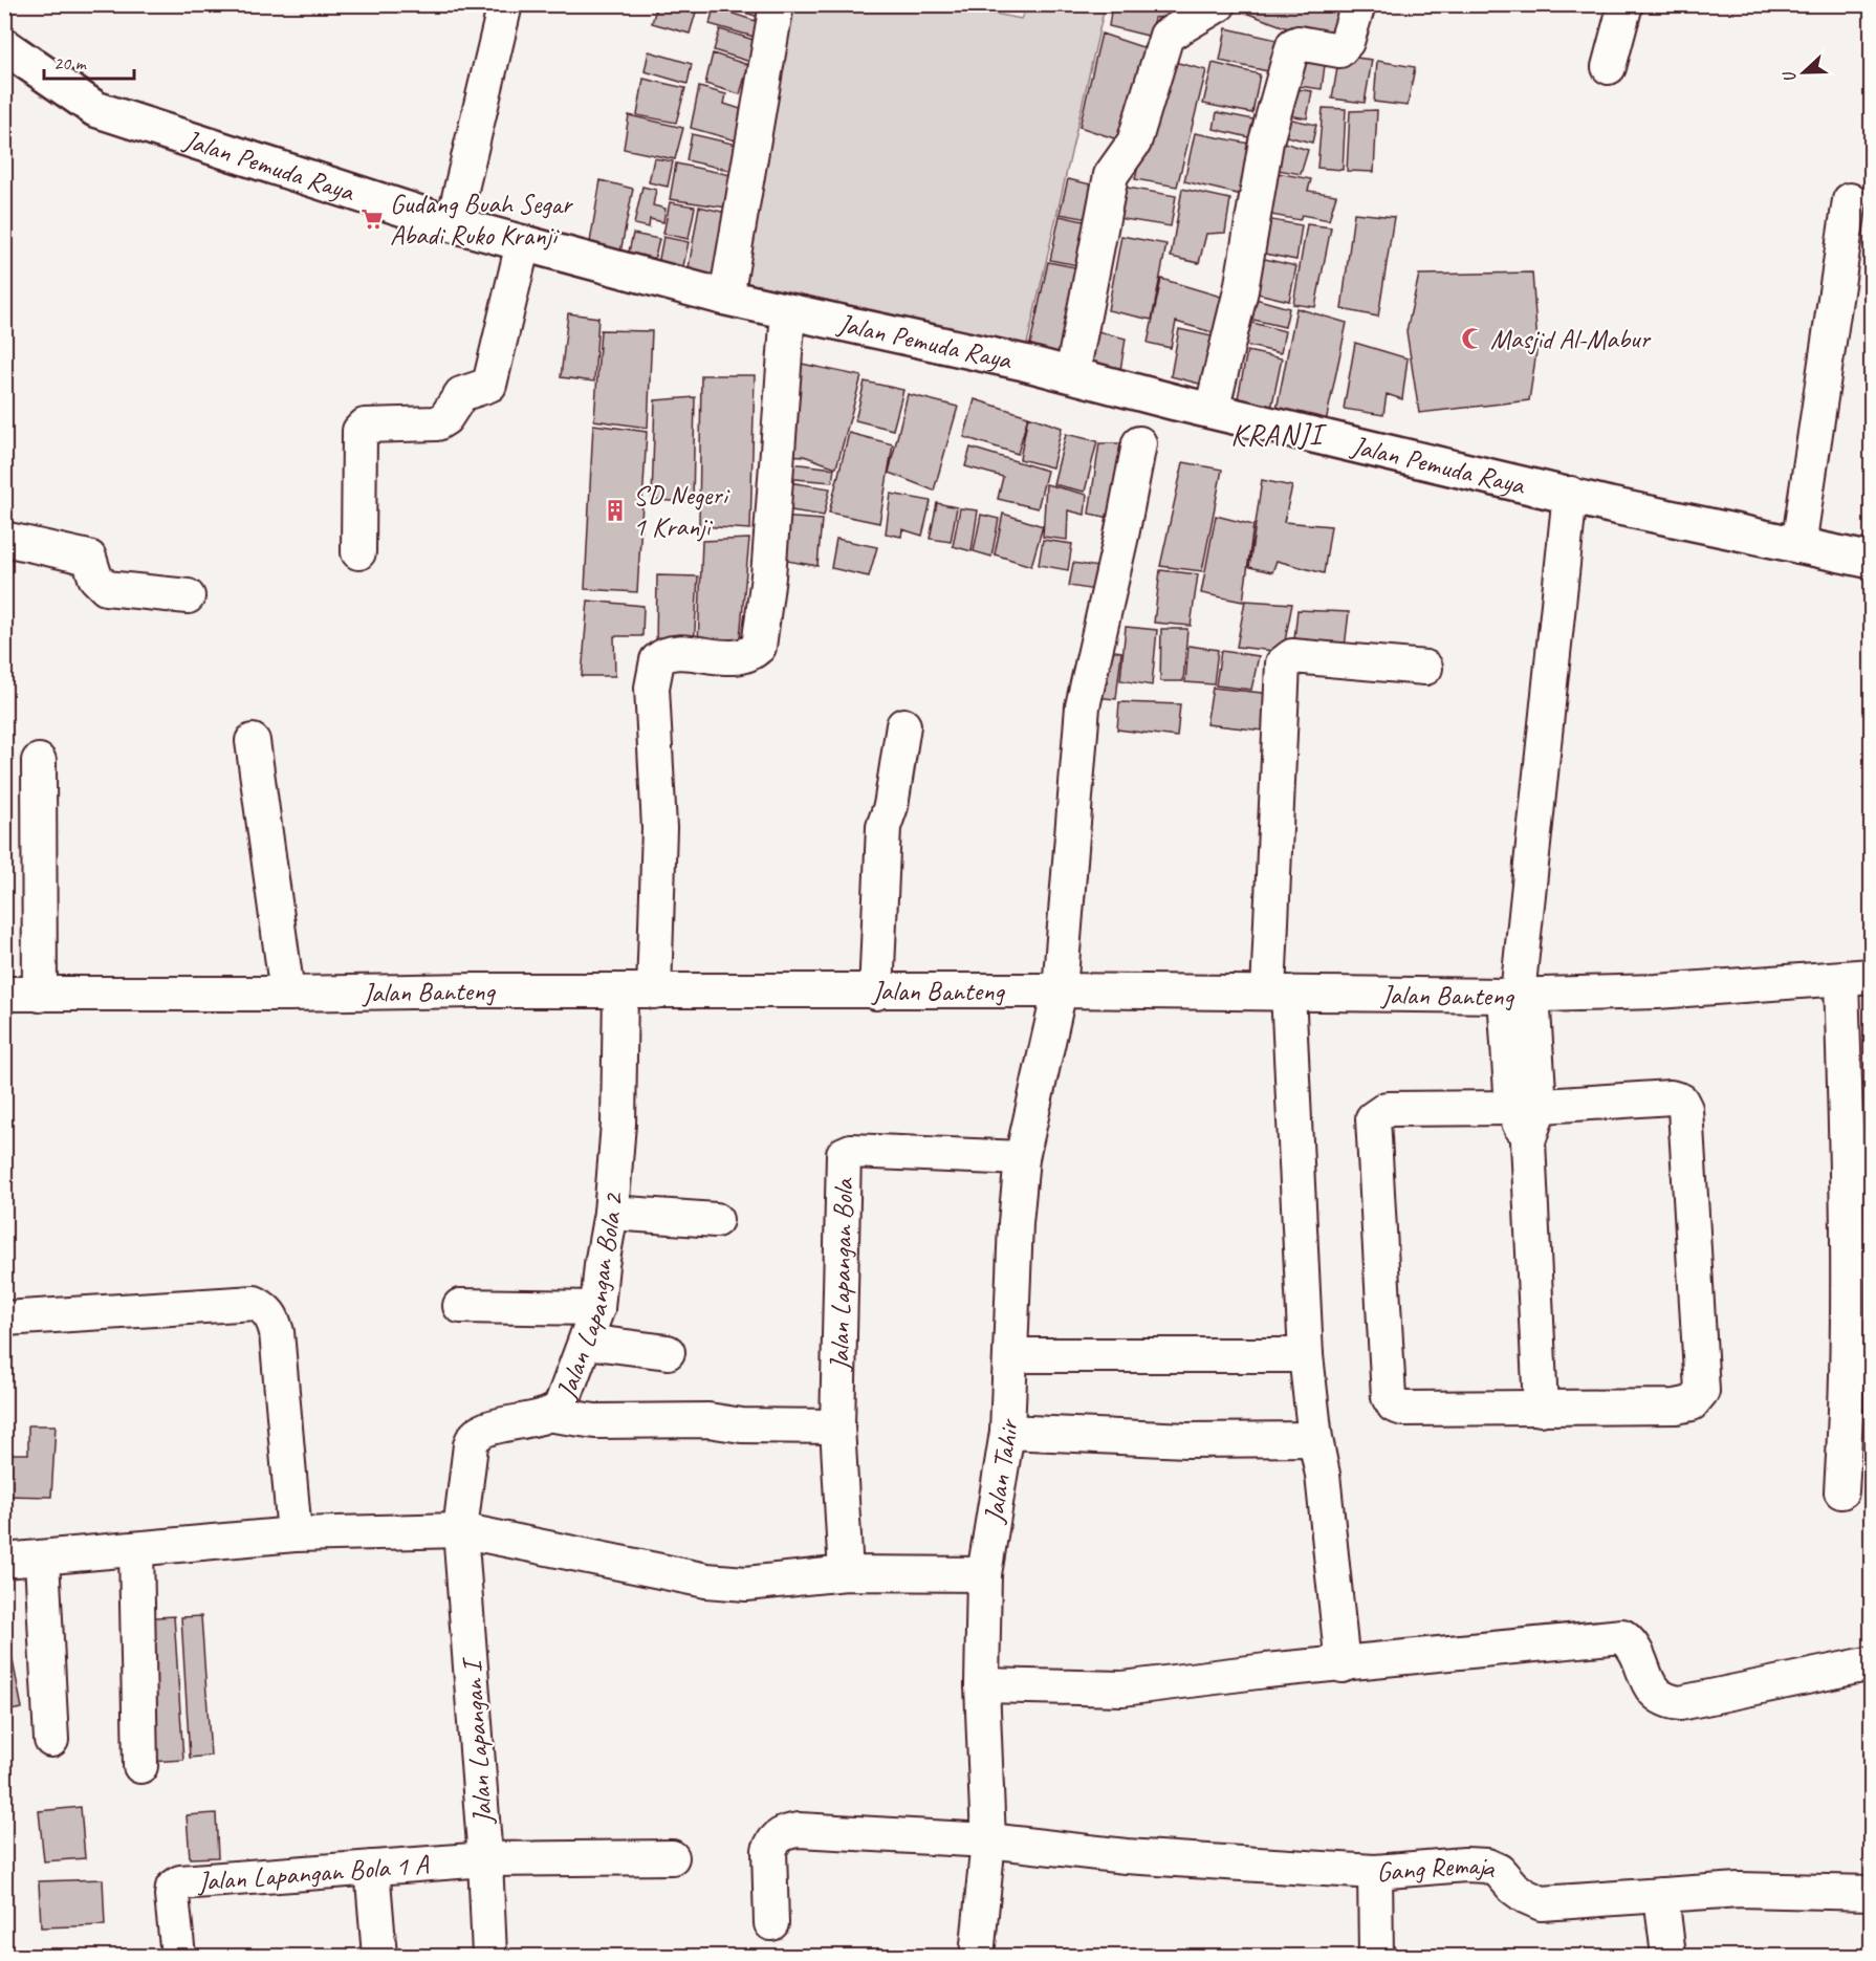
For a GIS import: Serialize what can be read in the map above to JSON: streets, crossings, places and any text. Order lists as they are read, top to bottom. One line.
{"streets":{"main road":["Jalan Pemuda Raya"],"street":["Jalan Banteng","Jalan Lapangan Bola","Jalan Lapangan Bola 2","Jalan Tahir","Jalan Lapangan I","Jalan Lapangan Bola 1 A","Gang Remaja"]},"crossings":[["Jalan Banteng","Jalan Lapangan Bola 2"],["Jalan Banteng","Jalan Tahir"],["Jalan Lapangan Bola","Jalan Tahir"],["Jalan Lapangan Bola 2","Jalan Lapangan I"],["Jalan Tahir","Gang Remaja"],["Jalan Lapangan I","Jalan Lapangan Bola 1 A"]],"districts":["KRANJI"],"places":{"supermarket":["Gudang Buah Segar Abadi Ruko Kranji"],"mosque":["Masjid Al-Mabur"],"building":["SD Negeri 1 Kranji"]},"scale_bar":"20 m","north":"left"}
